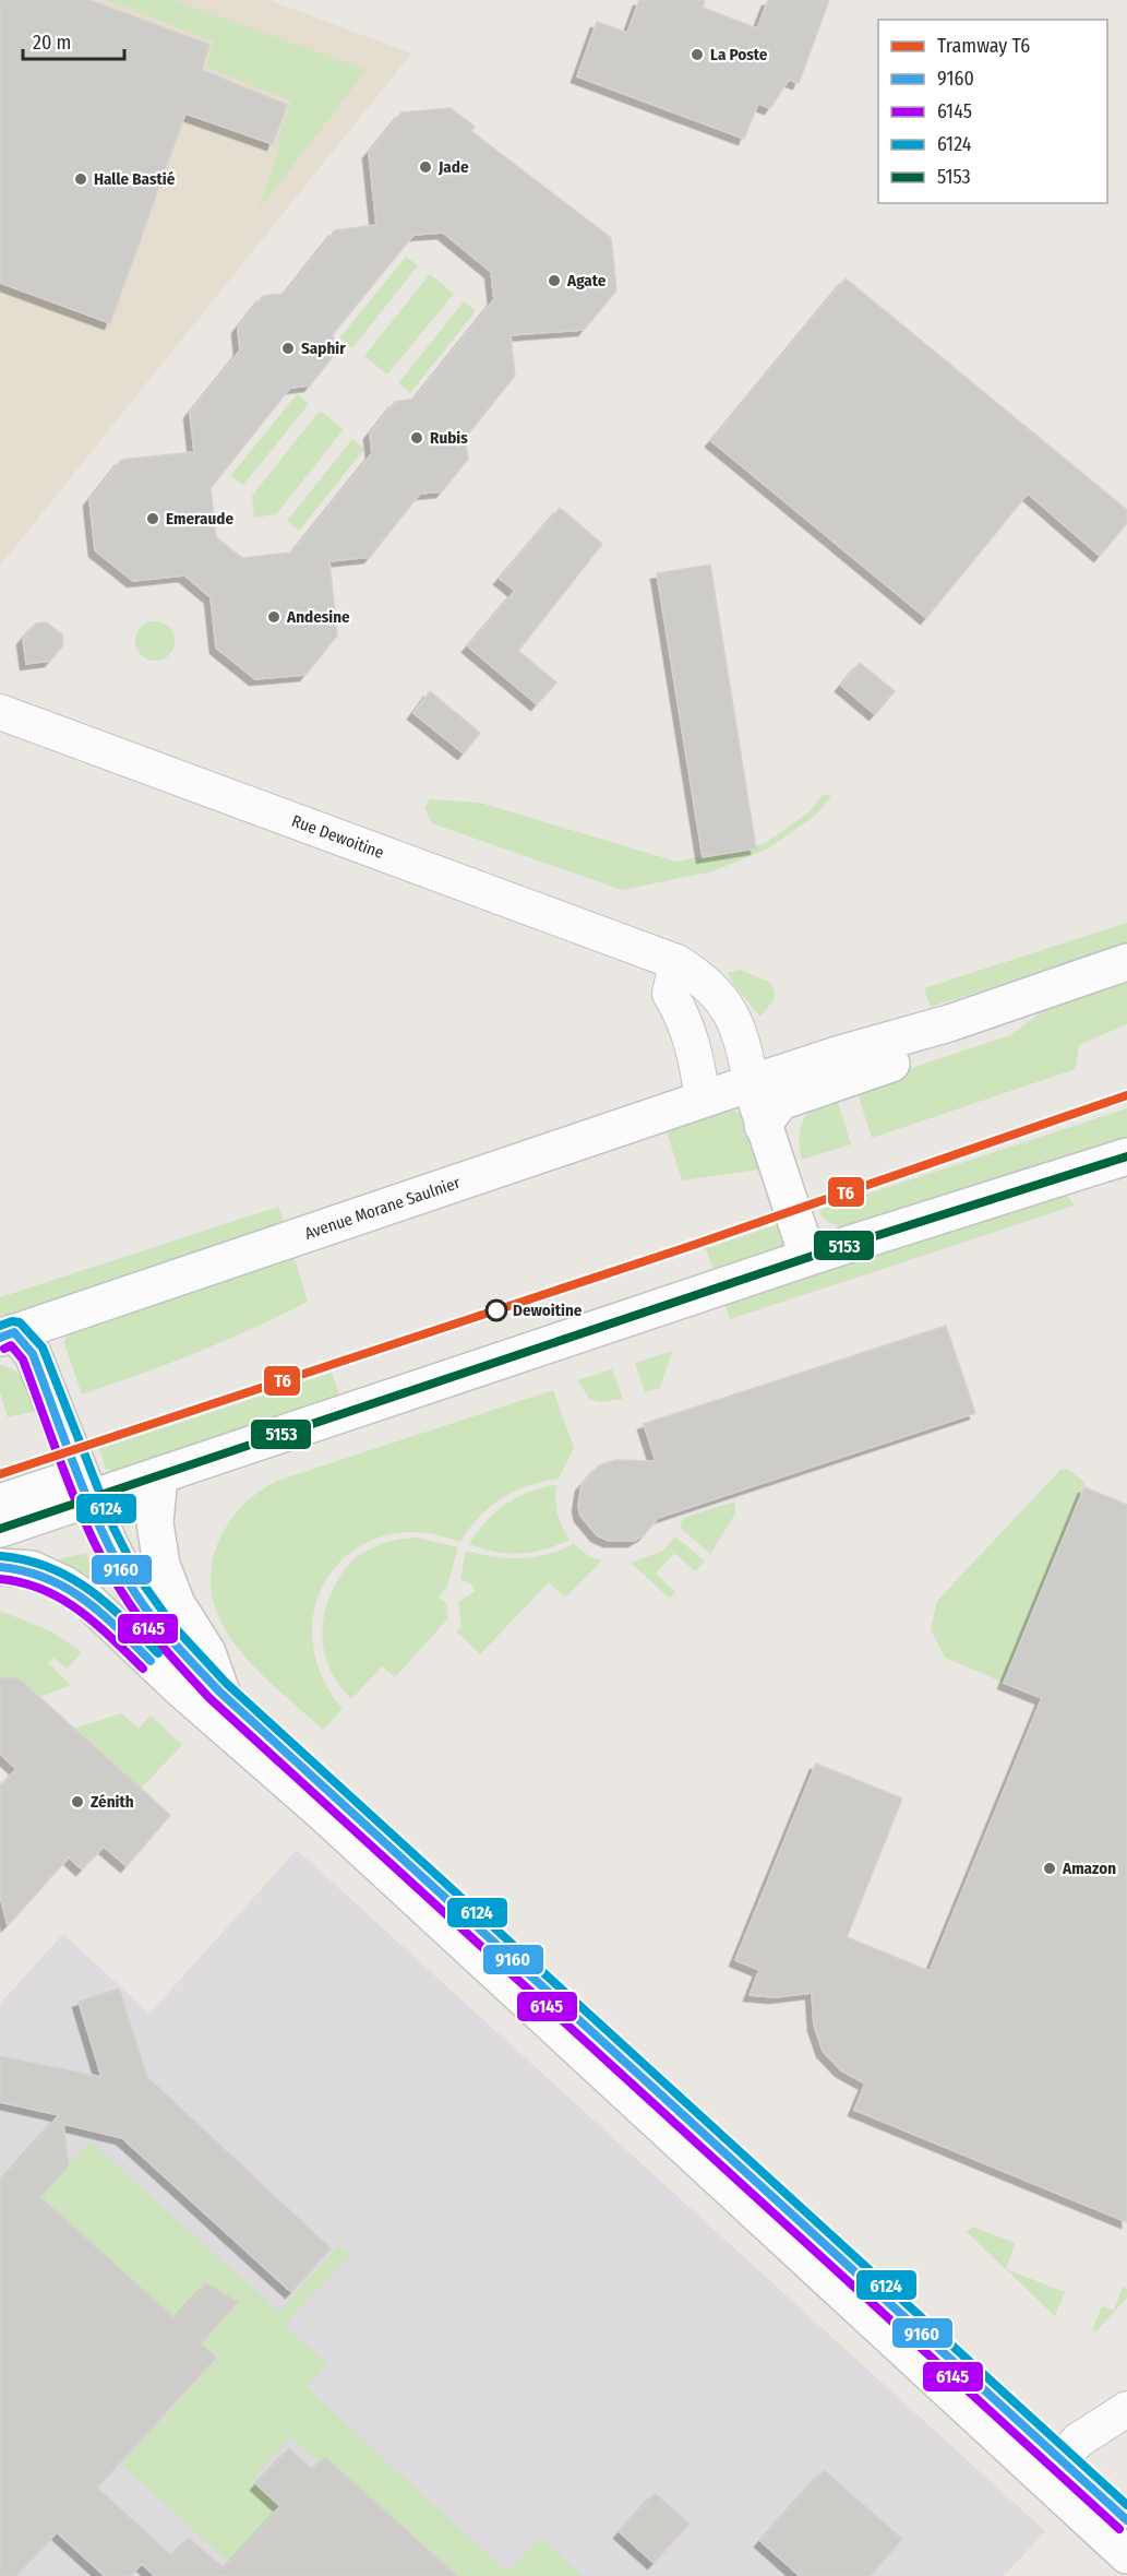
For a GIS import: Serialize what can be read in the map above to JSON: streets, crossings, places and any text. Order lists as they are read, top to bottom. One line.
{"streets":{"main road":["Avenue Morane Saulnier"],"street":["Rue Dewoitine"]},"crossings":[["Rue Dewoitine","Avenue Morane Saulnier"]],"places":["La Poste","Jade","Halle Bastié","Agate","Saphir","Rubis","Emeraude","Andesine","Dewoitine","Zénith","Amazon"],"lines":["tram line T6","transit line 5153","transit line 6124","transit line 9160","transit line 6145"],"legend":["Tramway T6","9160","6145","6124","5153"],"scale_bar":"20 m"}
